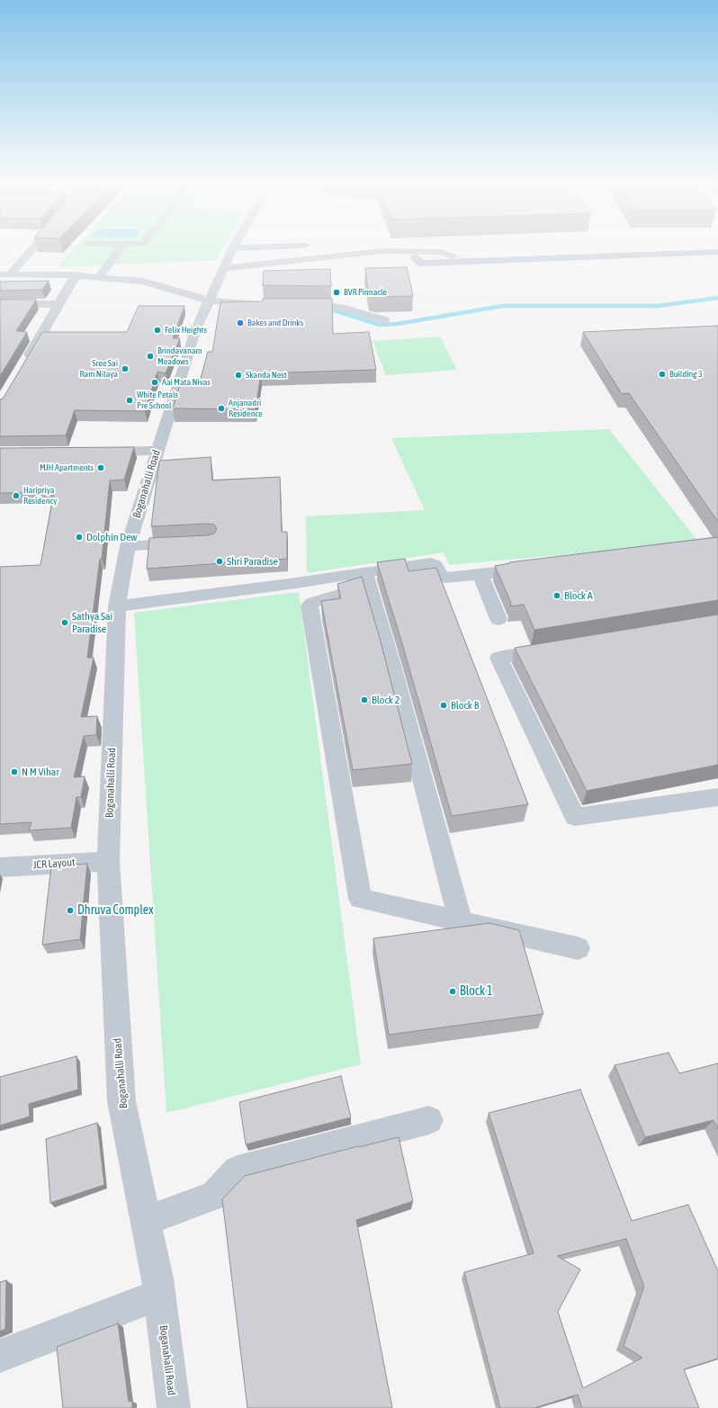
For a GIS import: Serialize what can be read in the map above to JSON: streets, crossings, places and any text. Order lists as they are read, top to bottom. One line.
{"streets":{"street":["Boganahalli Road","JCR Layout"]},"crossings":[["Boganahalli Road","JCR Layout"]],"places":["BVR Pinnacle","Bakes and Drinks","Felix Heights","Brindavanam Meadows","Sree Sai Ram Nilaya","Building 3","Skanda Nest","Aai Mata Nivas","White Petals Pre School","Anjanadri Residence","MJH Apartments","Haripriya Residency","Dolphin Dew","Shri Paradise","Block A","Sathya Sai Paradise","Block 2","Block B","N M Vihar","Dhruva Complex","Block 1"]}
